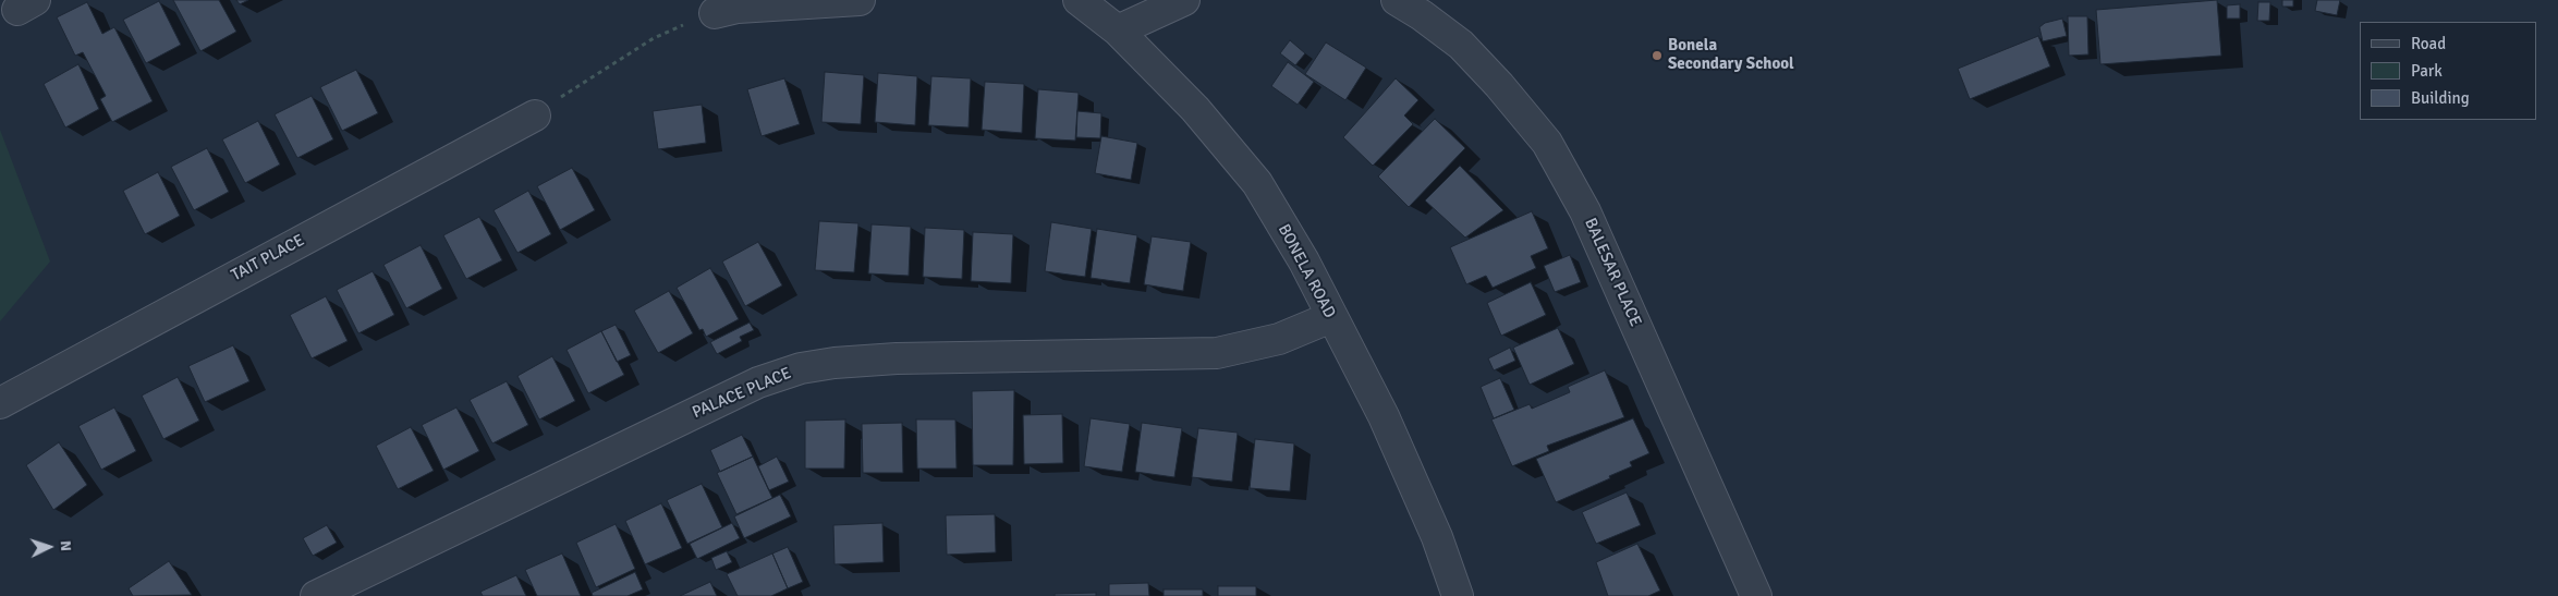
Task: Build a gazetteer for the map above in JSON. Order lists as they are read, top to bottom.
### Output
{
  "streets": {
    "street": [
      "TAIT PLACE",
      "BONELA ROAD",
      "BALESAR PLACE",
      "PALACE PLACE"
    ]
  },
  "crossings": [
    ["BONELA ROAD", "PALACE PLACE"]
  ],
  "places": ["Bonela Secondary School"],
  "legend": ["Road", "Park", "Building"],
  "north": "right"
}
